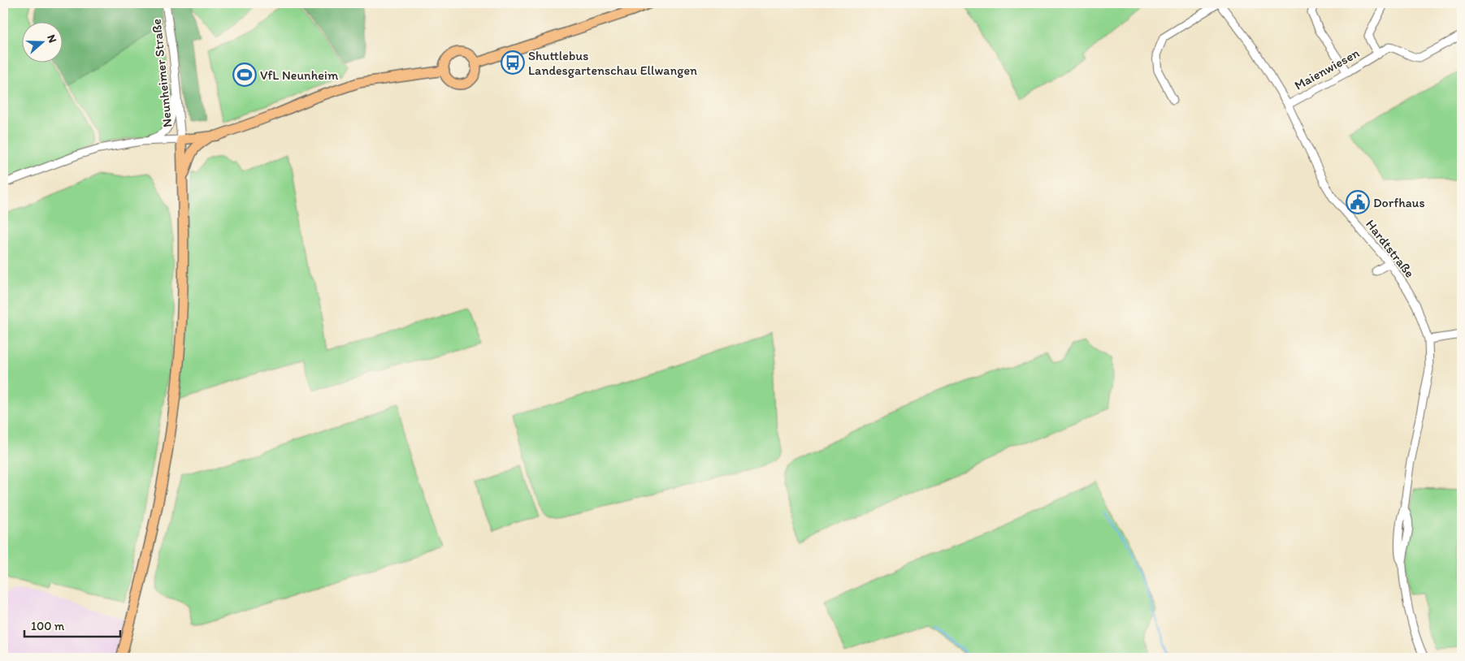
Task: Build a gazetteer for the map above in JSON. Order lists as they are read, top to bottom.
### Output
{
  "streets": {
    "street": ["Maienwiesen", "Neunheimer Straße", "Hardtstraße"]
  },
  "crossings": [
    ["Maienwiesen", "Hardtstraße"]
  ],
  "places": {
    "bus stop": ["Shuttlebus Landesgartenschau Ellwangen"],
    "sports": ["VfL Neunheim"],
    "public building": ["Dorfhaus"]
  },
  "scale_bar": "100 m",
  "north": "right"
}
